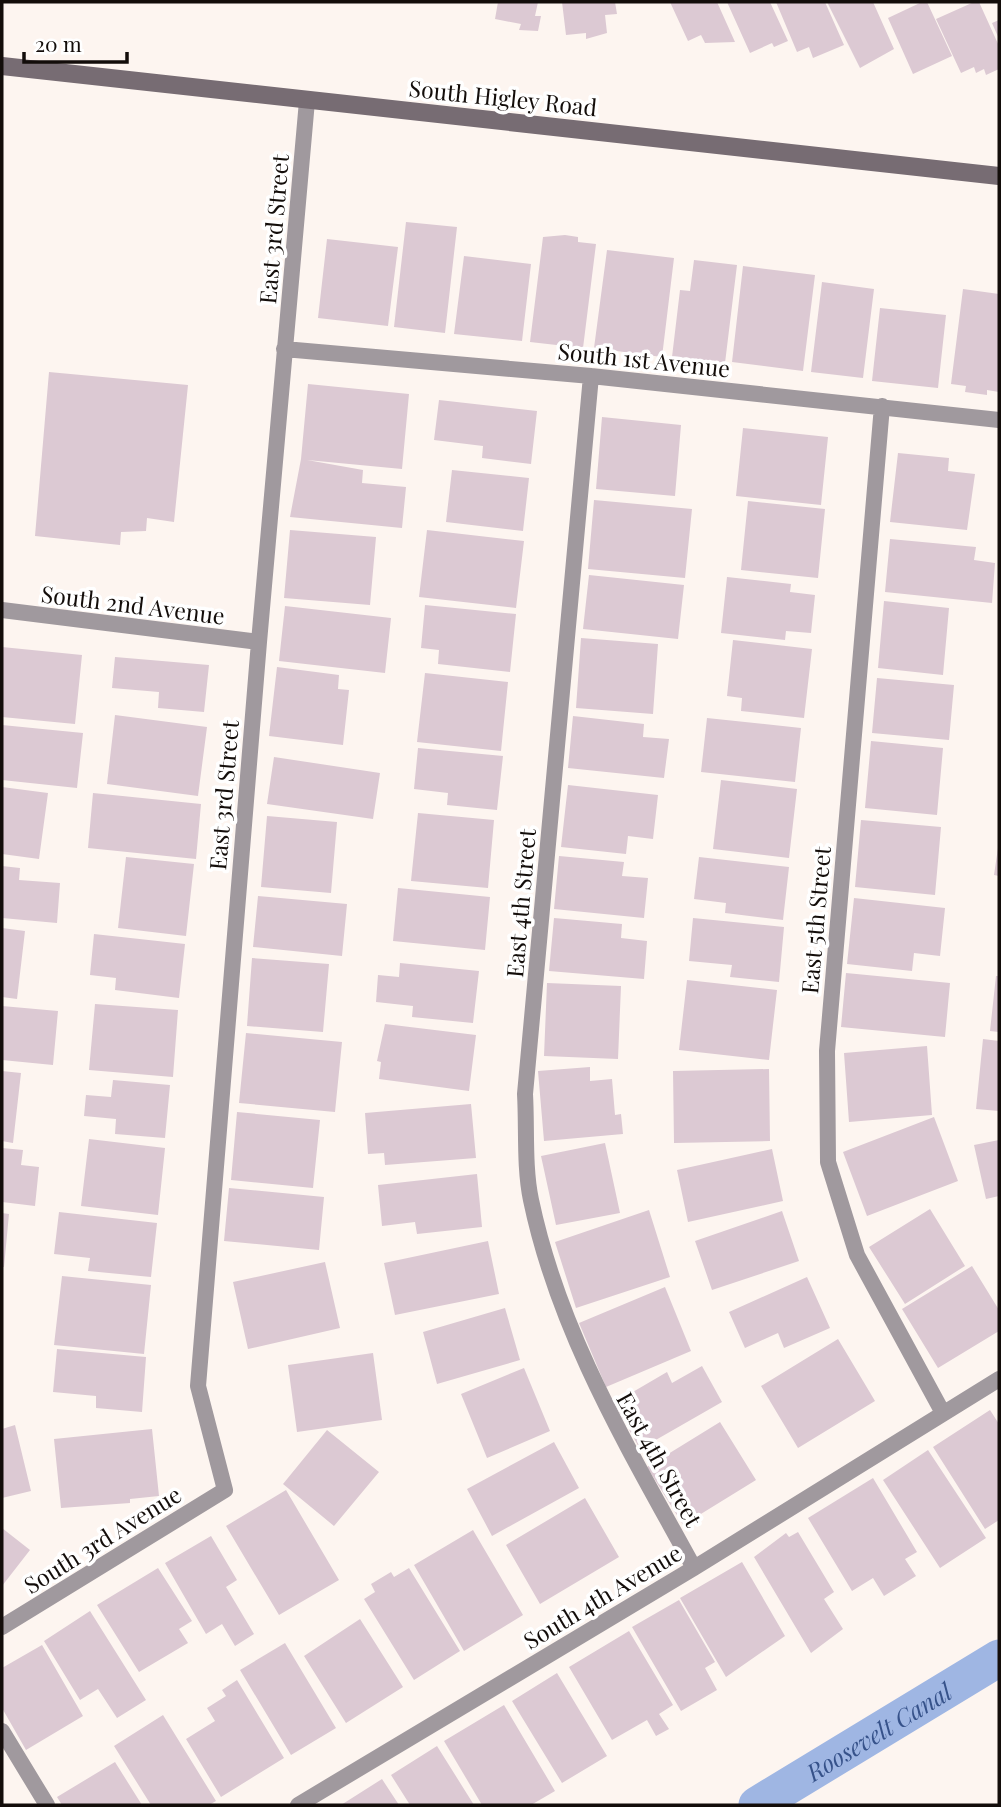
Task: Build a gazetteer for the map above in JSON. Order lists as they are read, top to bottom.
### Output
{
  "streets": {
    "main road": ["South Higley Road"],
    "lane": [
      "East 3rd Street",
      "South 1st Avenue",
      "South 2nd Avenue",
      "East 4th Street",
      "East 5th Street",
      "South 3rd Avenue",
      "South 4th Avenue"
    ]
  },
  "crossings": [
    ["South Higley Road", "East 3rd Street"],
    ["East 3rd Street", "South 1st Avenue"],
    ["East 3rd Street", "South 2nd Avenue"],
    ["East 3rd Street", "South 3rd Avenue"],
    ["South 1st Avenue", "East 4th Street"],
    ["South 1st Avenue", "East 5th Street"],
    ["East 4th Street", "South 4th Avenue"],
    ["East 5th Street", "South 4th Avenue"]
  ],
  "water": ["Roosevelt Canal"],
  "scale_bar": "20 m"
}
